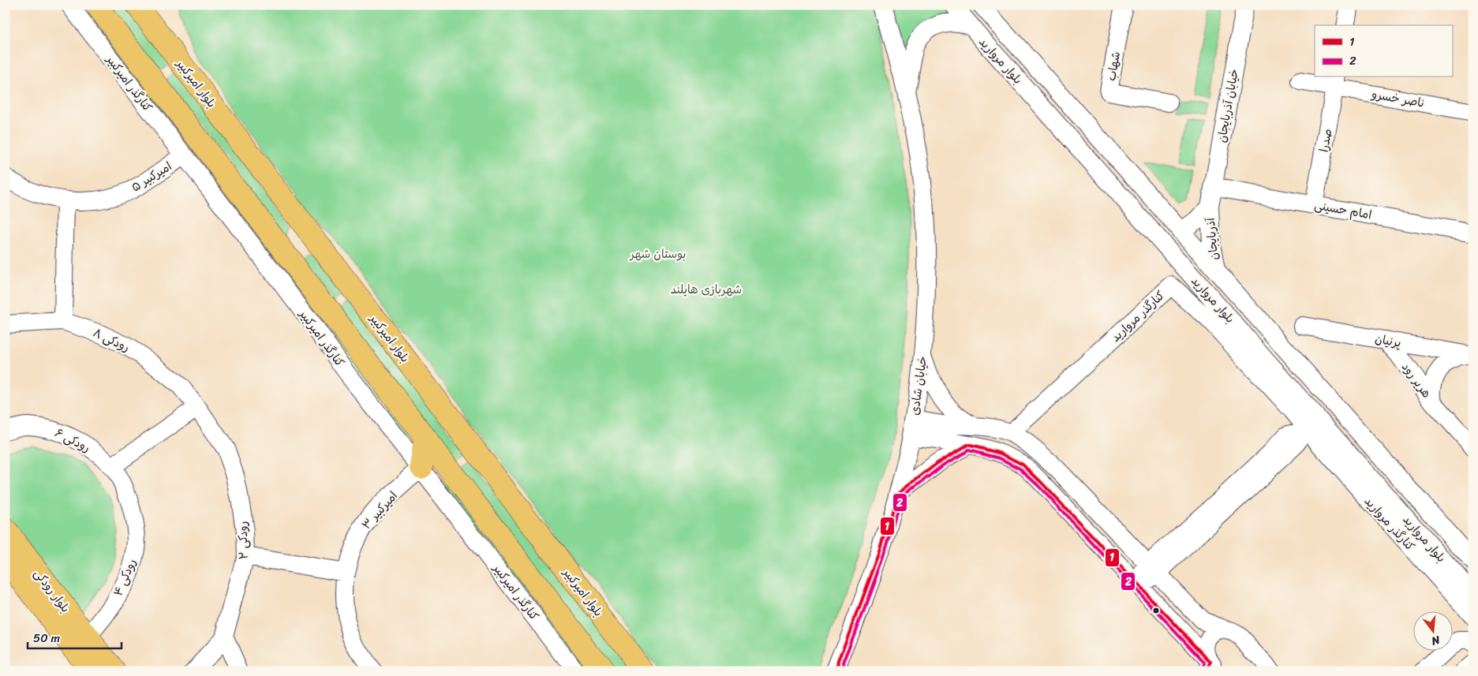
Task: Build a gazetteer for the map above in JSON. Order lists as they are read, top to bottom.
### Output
{
  "streets": {
    "main road": ["بلوار امیرکبیر", "بلوار رودکی"],
    "street": [
      "بلوار مروارید",
      "شهاب",
      "کنارگذر امیرکبیر",
      "ناصر خسرو",
      "خیابان آذربایجان",
      "صدرا",
      "امیرکبیر ۵",
      "امام حسینی",
      "آذربایجان",
      "کنارگذر مروارید",
      "رودکی ۸",
      "پرنیان",
      "هریر رود",
      "خیابان شادی",
      "رودکی ۶",
      "امیرکبیر ۳",
      "رودکی ۲",
      "رودکی ۴"
    ]
  },
  "crossings": [
    ["بلوار مروارید", "آذربایجان"],
    ["بلوار مروارید", "خیابان شادی"],
    ["کنارگذر امیرکبیر", "امیرکبیر ۵"],
    ["کنارگذر امیرکبیر", "امیرکبیر ۳"],
    ["ناصر خسرو", "صدرا"],
    ["خیابان آذربایجان", "امام حسینی"],
    ["خیابان آذربایجان", "آذربایجان"],
    ["صدرا", "امام حسینی"],
    ["رودکی ۸", "رودکی ۲"],
    ["پرنیان", "هریر رود"],
    ["رودکی ۶", "رودکی ۴"],
    ["رودکی ۴", "بلوار رودکی"]
  ],
  "parks": ["بوستان شهر", "شهربازی هایلند"],
  "lines": ["transit line 1", "transit line 2"],
  "legend": ["1", "2"],
  "scale_bar": "50 m",
  "north": "bottom"
}
